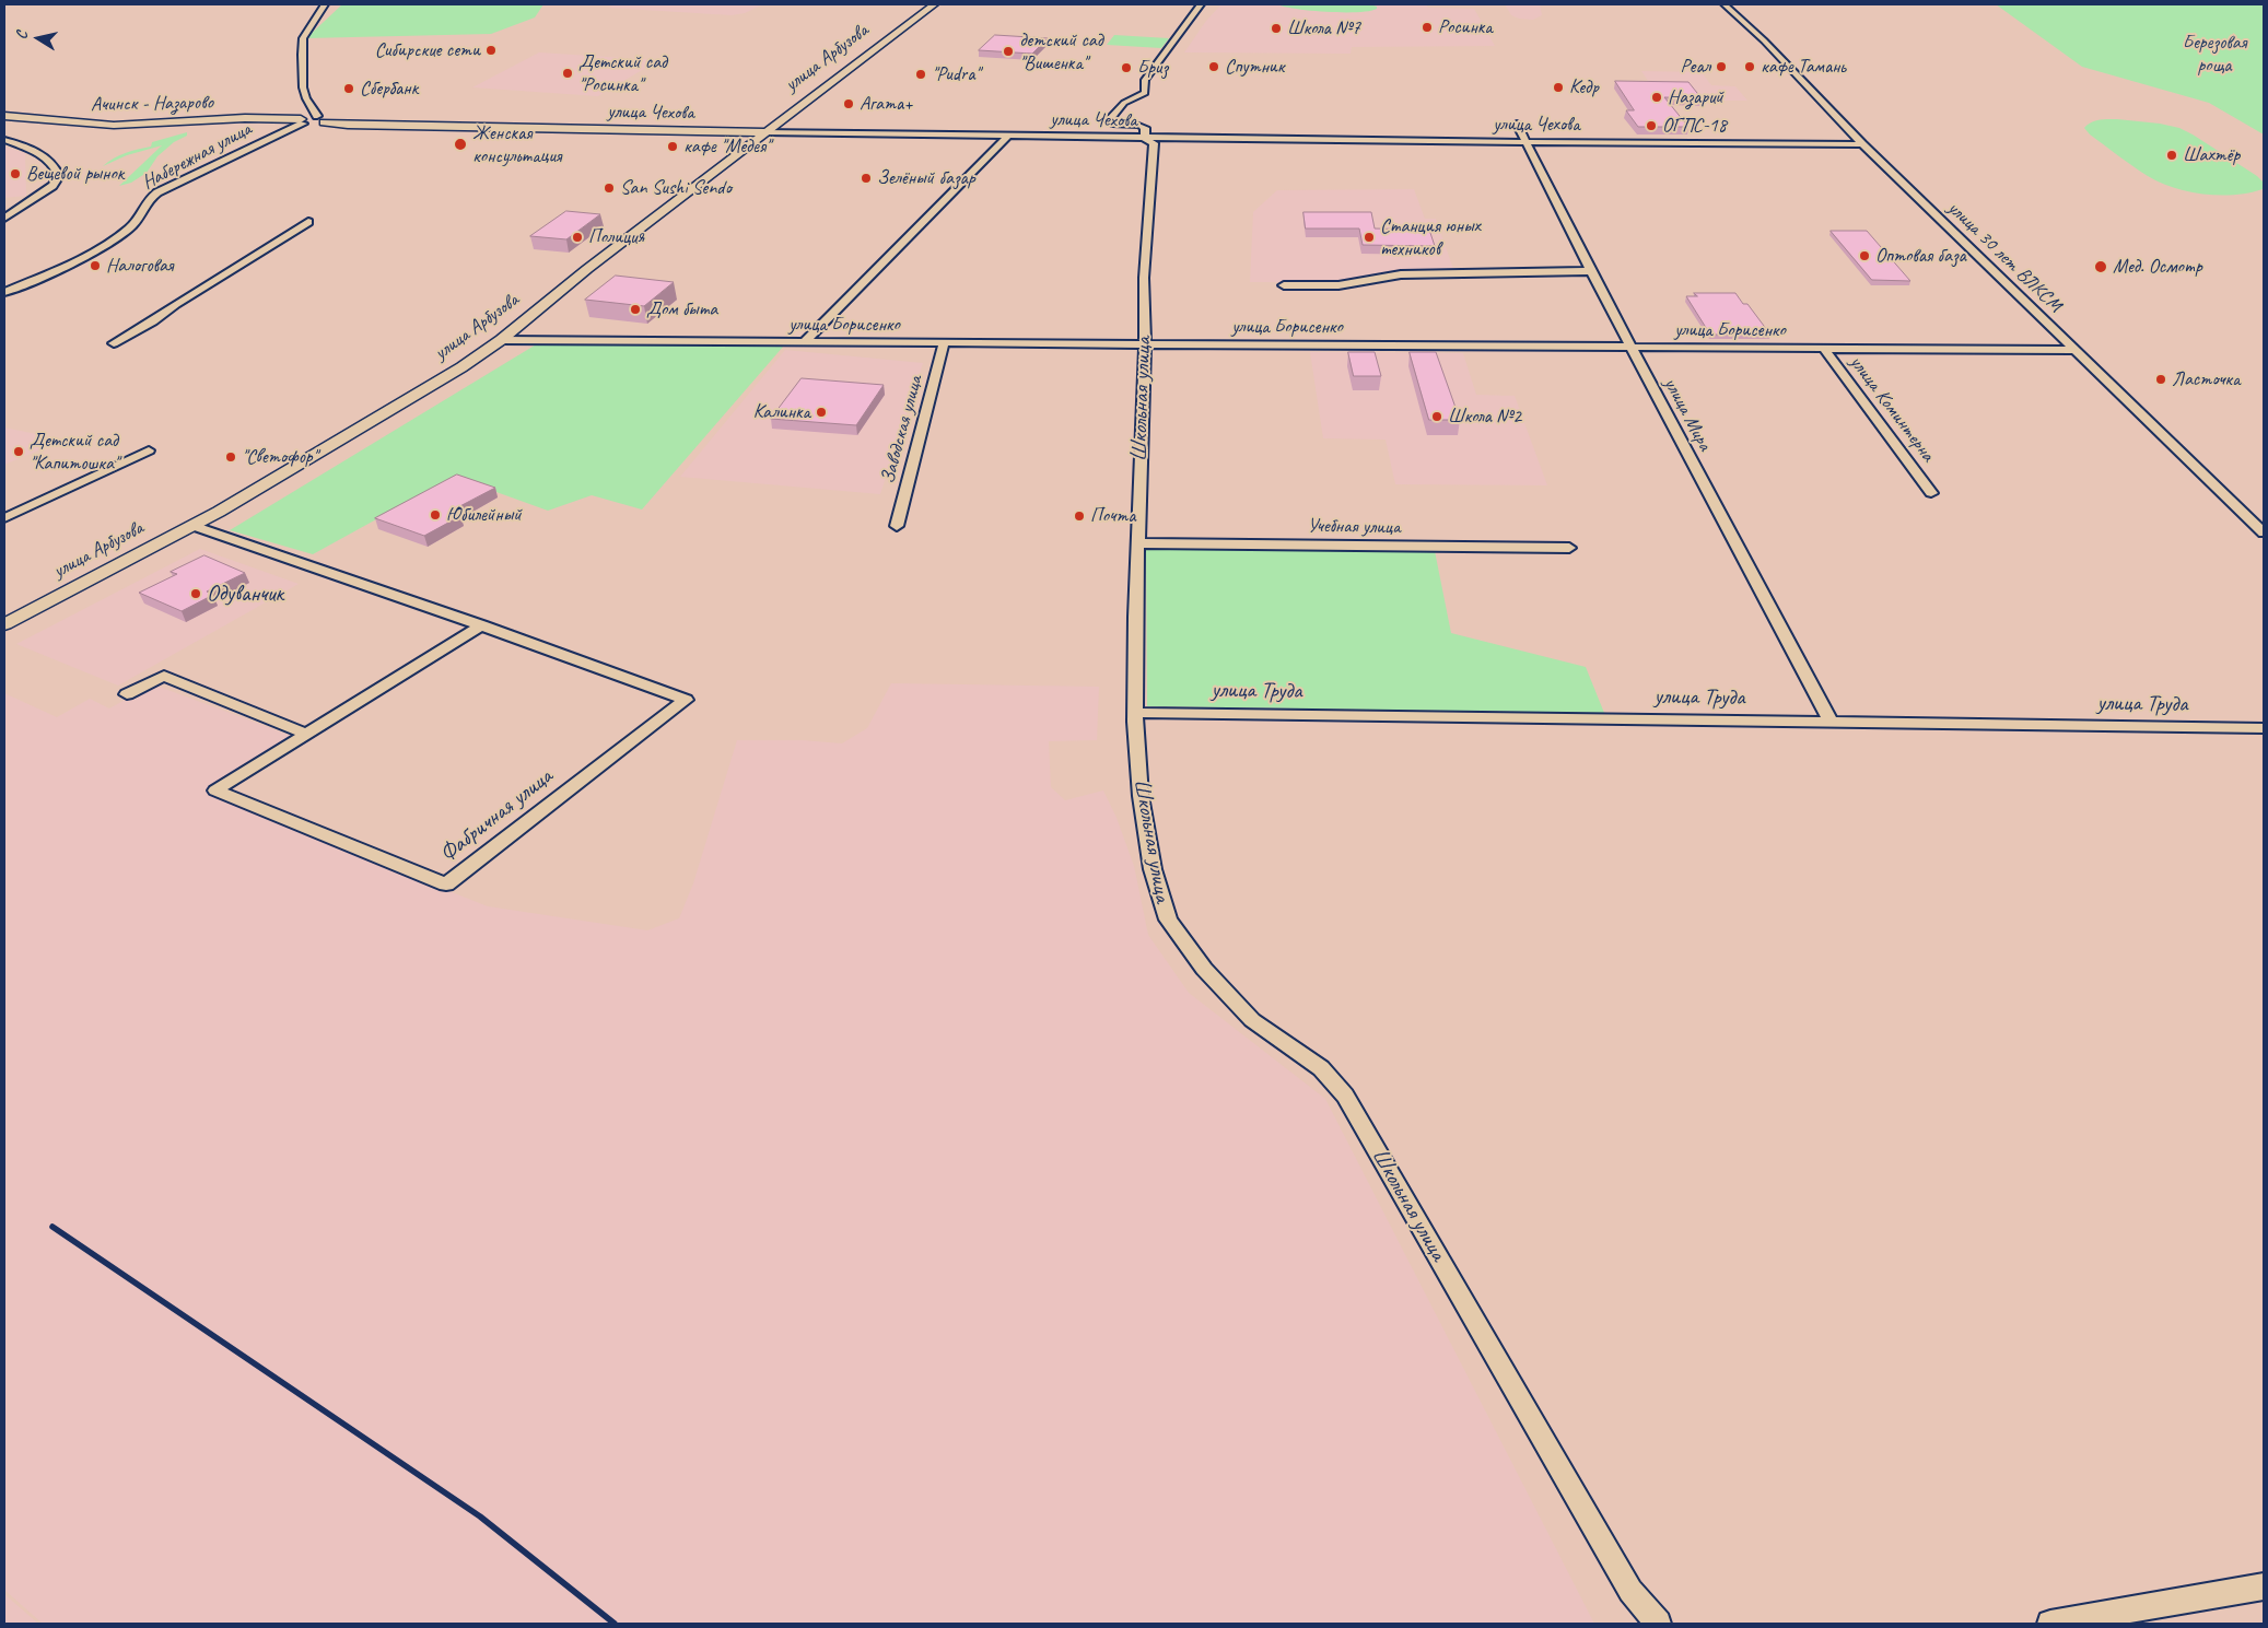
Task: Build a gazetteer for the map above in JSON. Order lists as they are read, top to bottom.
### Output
{
  "streets": {
    "street": [
      "улица Арбузова",
      "Ачинск - Назарово",
      "улица Чехова",
      "Набережная улица",
      "улица 30 лет ВЛКСМ",
      "улица Борисенко",
      "Школьная улица",
      "улица Коминтерна",
      "улица Мира",
      "Заводская улица",
      "Учебная улица",
      "улица Труда",
      "Фабричная улица"
    ]
  },
  "crossings": [
    ["улица Арбузова", "улица Чехова"],
    ["улица Арбузова", "улица Борисенко"],
    ["улица Арбузова", "Фабричная улица"],
    ["Ачинск - Назарово", "Набережная улица"],
    ["улица Чехова", "улица 30 лет ВЛКСМ"],
    ["улица Чехова", "Школьная улица"],
    ["улица Чехова", "улица Мира"],
    ["улица 30 лет ВЛКСМ", "улица Борисенко"],
    ["улица Борисенко", "Школьная улица"],
    ["улица Борисенко", "улица Коминтерна"],
    ["улица Борисенко", "улица Мира"],
    ["улица Борисенко", "Заводская улица"],
    ["Школьная улица", "Учебная улица"],
    ["Школьная улица", "улица Труда"],
    ["улица Мира", "улица Труда"]
  ],
  "parks": ["Березовая роща"],
  "places": [
    "Росинка",
    "Школа №7",
    "Сибирские сети",
    "детский сад \"Вишенка\"",
    "Спутник",
    "Реал",
    "кафе Тамань",
    "Бриз",
    "Детский сад \"Росинка\"",
    "\"Pudra\"",
    "Кедр",
    "Сбербанк",
    "Назарий",
    "Агата+",
    "ОГПС-18",
    "Женская консультация",
    "кафе \"Медея\"",
    "Шахтёр",
    "Вещевой рынок",
    "Зелёный базар",
    "San Sushi Sendo",
    "Полиция",
    "Станция юных техников",
    "Оптовая база",
    "Налоговая",
    "Мед. Осмотр",
    "Дом быта",
    "Ласточка",
    "Калинка",
    "Школа №2",
    "Детский сад \"Капитошка\"",
    "\"Светофор\"",
    "Юбилейный",
    "Почта",
    "Одуванчик"
  ],
  "north": "left"
}
